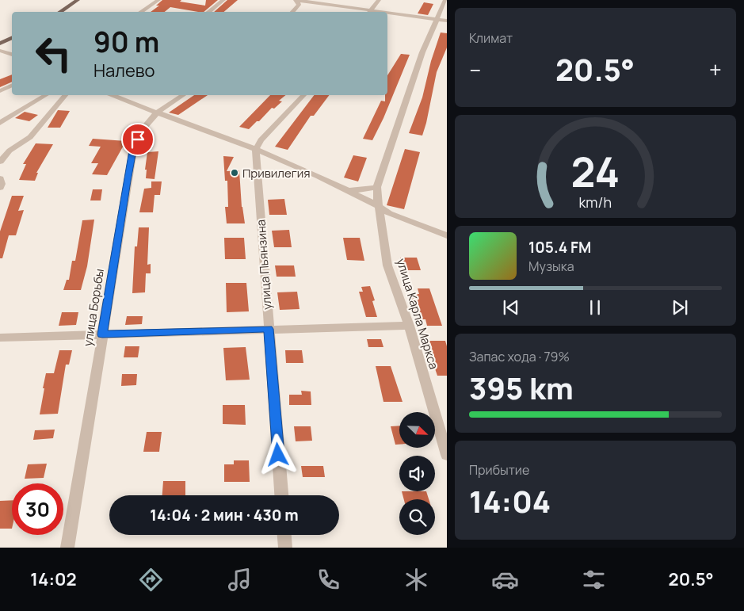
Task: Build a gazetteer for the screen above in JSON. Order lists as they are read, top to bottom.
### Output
{
  "streets": {
    "street": ["улица Пьянзина", "улица Борьбы", "улица Карла Маркса"]
  },
  "places": ["Привилегия"],
  "north": "bottom right",
  "page": {
    "tile": [
      "Климат",
      ["Запас хода · 79%", "395 km"],
      ["Прибытие", "14:04"]
    ],
    "turn": ["90 m", "Налево"],
    "heat": ["−", "20.5°", "+"],
    "song": ["105.4 FM", "Музыка"],
    "limit": "30",
    "trip": "14:04 · 2 мин · 430 m",
    "tabs": ["14:02", "20.5°"],
    "gauge": ["24", "km/h"]
  }
}
